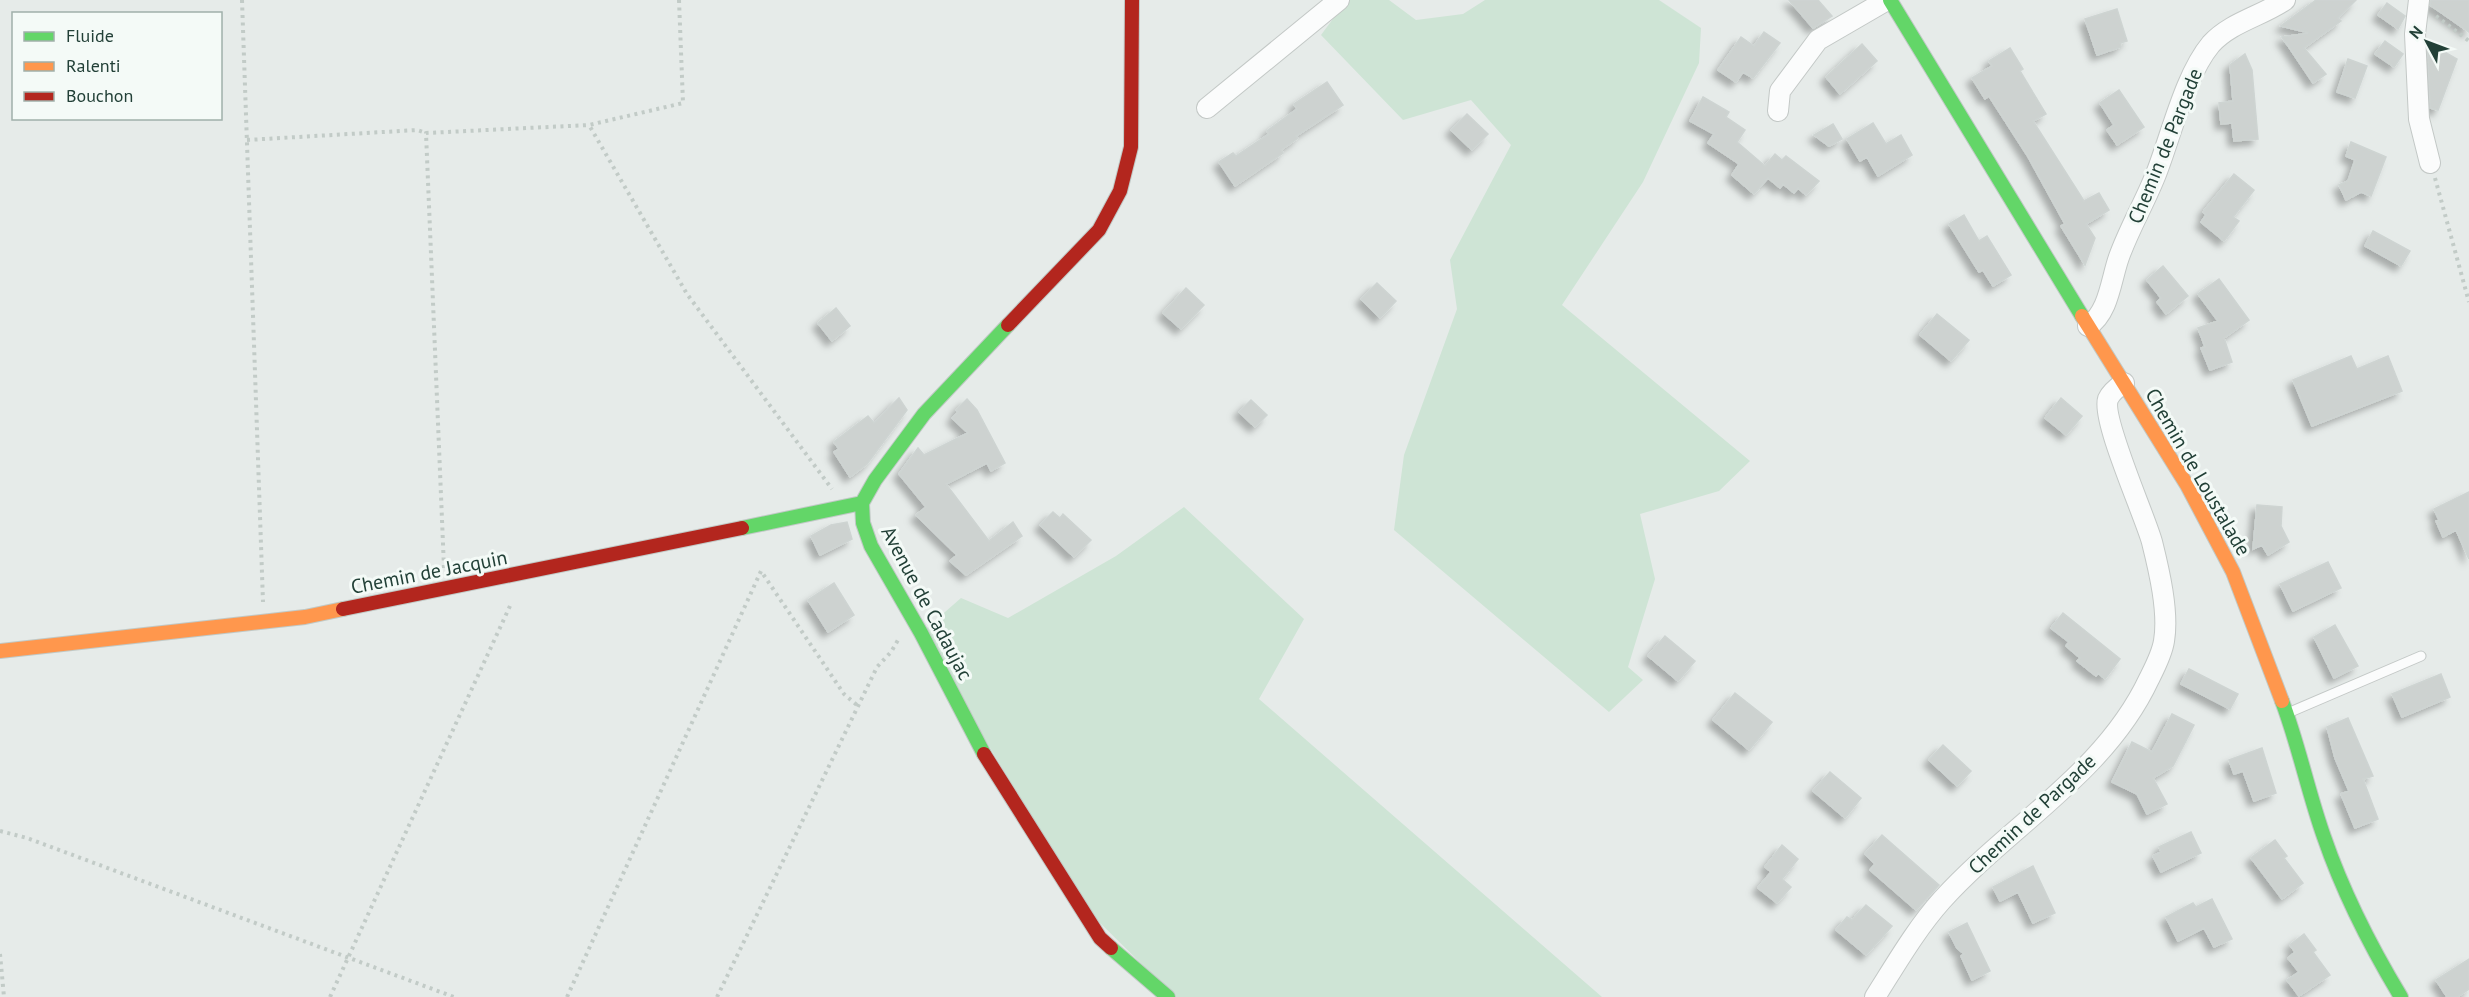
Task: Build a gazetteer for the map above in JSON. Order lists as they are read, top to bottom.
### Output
{
  "streets": {
    "street": [
      "Chemin de Pargade",
      "Chemin de Loustalade",
      "Chemin de Jacquin",
      "Avenue de Cadaujac"
    ]
  },
  "crossings": [
    ["Chemin de Pargade", "Chemin de Loustalade"],
    ["Chemin de Jacquin", "Avenue de Cadaujac"]
  ],
  "legend": ["Fluide", "Ralenti", "Bouchon"],
  "north": "top left"
}
